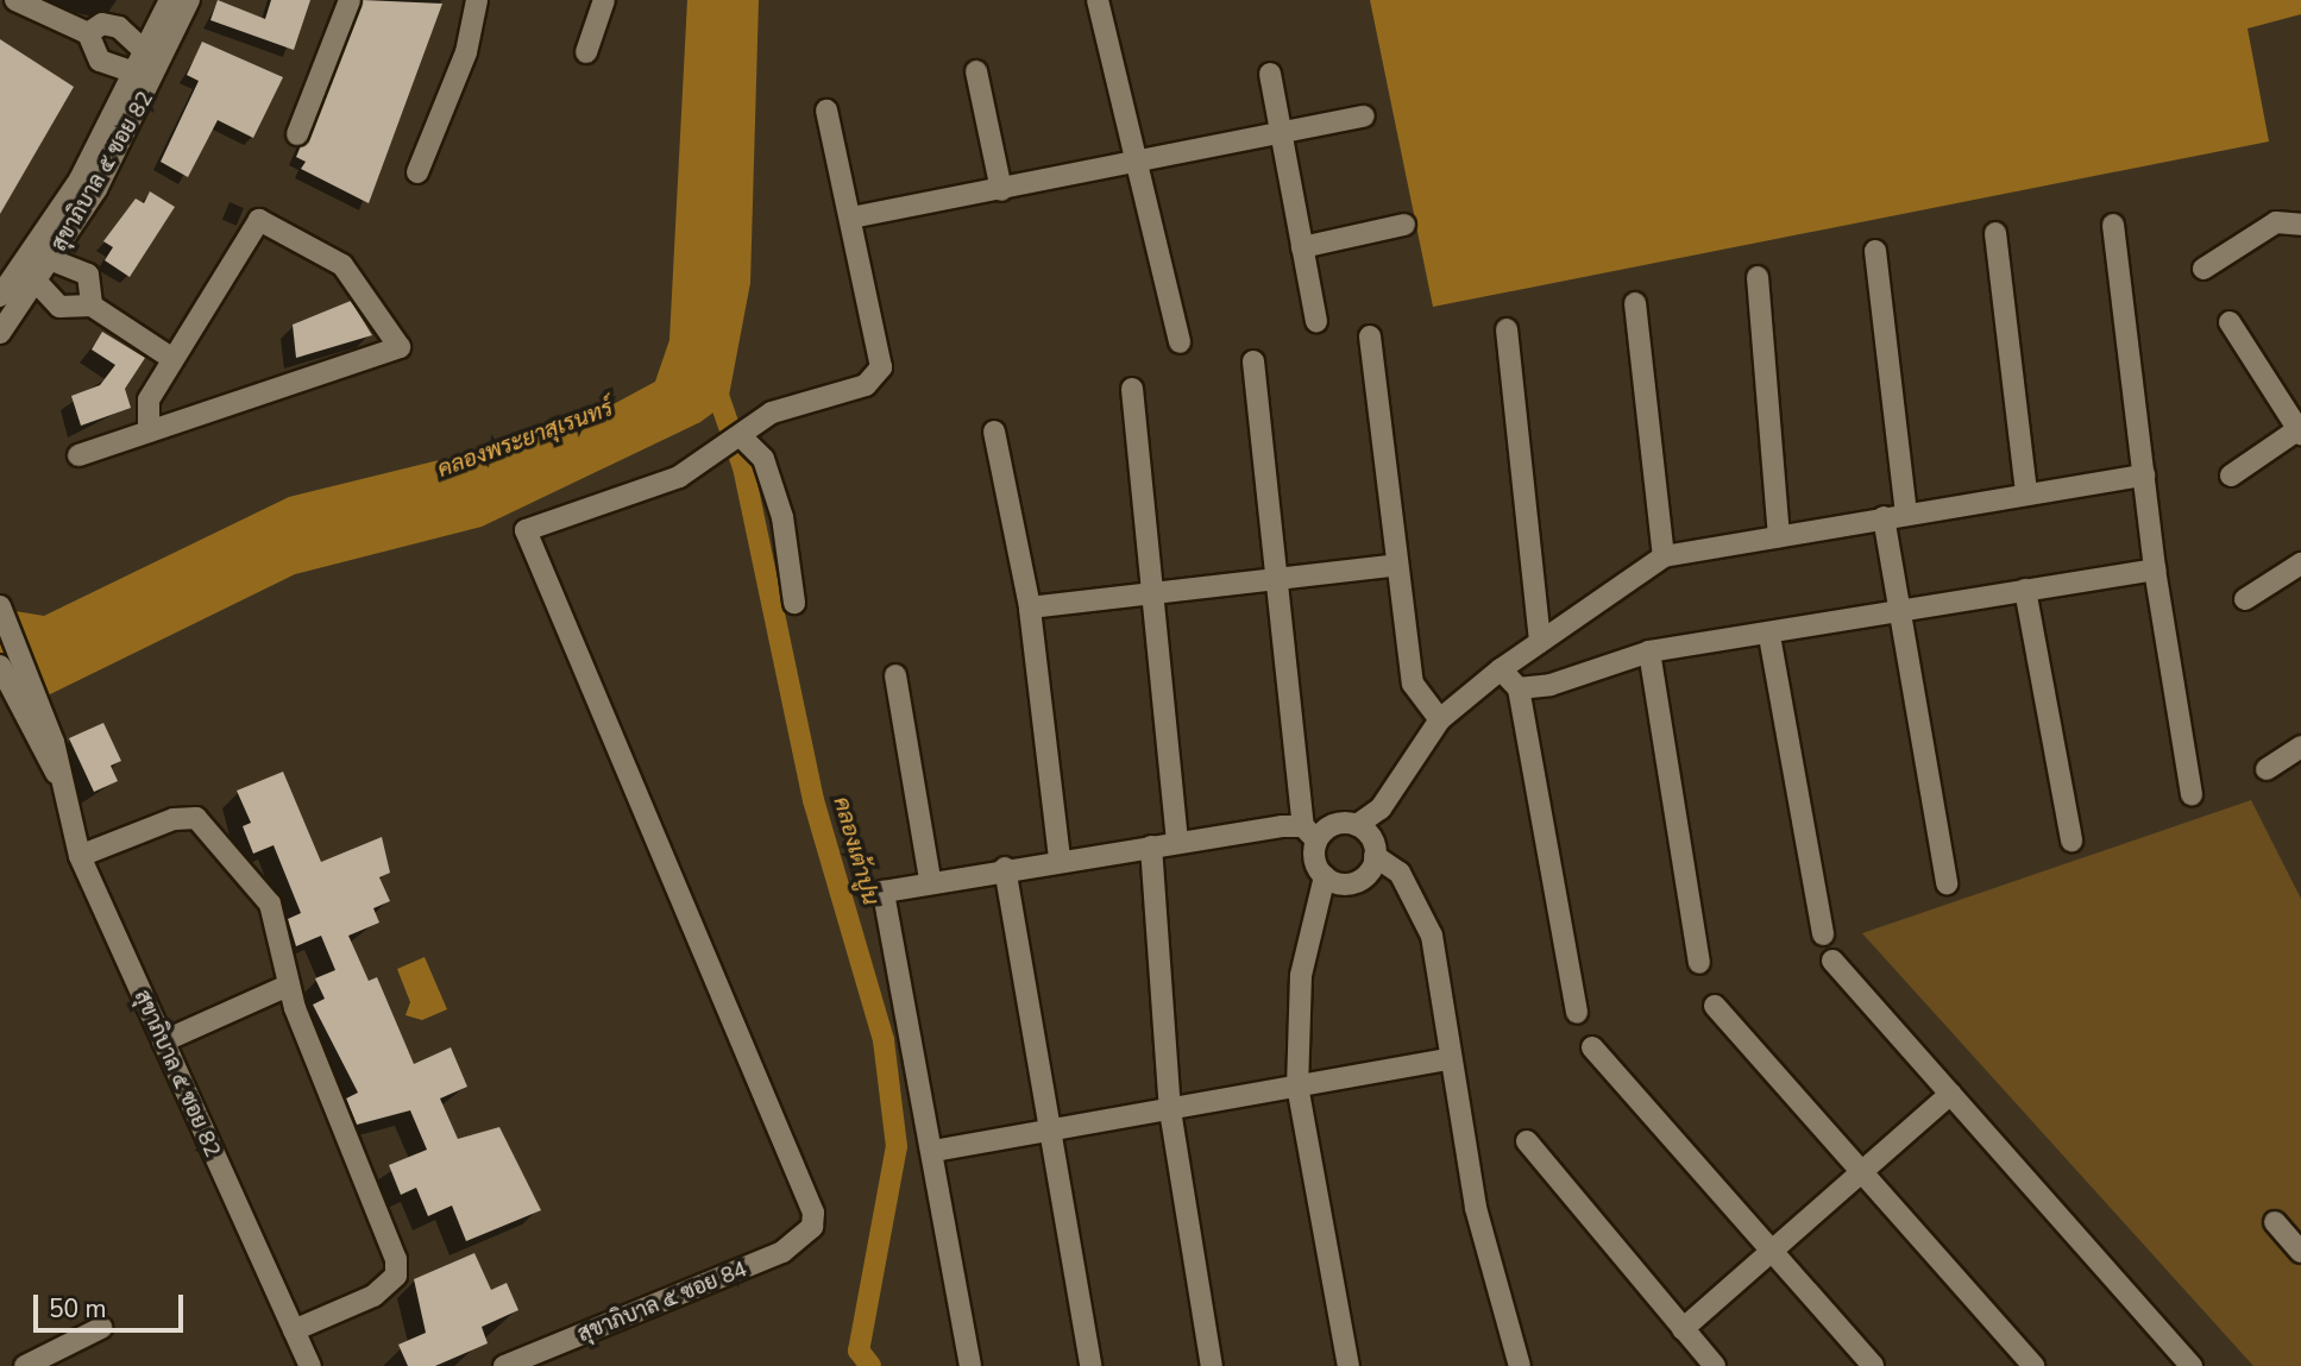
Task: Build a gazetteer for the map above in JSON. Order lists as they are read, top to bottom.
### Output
{
  "streets": {
    "street": ["สุขาภิบาล ๕ ซอย 82", "สุขาภิบาล ๕ ซอย 84"]
  },
  "water": ["คลองพระยาสุเรนทร์", "คลองเต้าปูน"],
  "scale_bar": "50 m"
}
